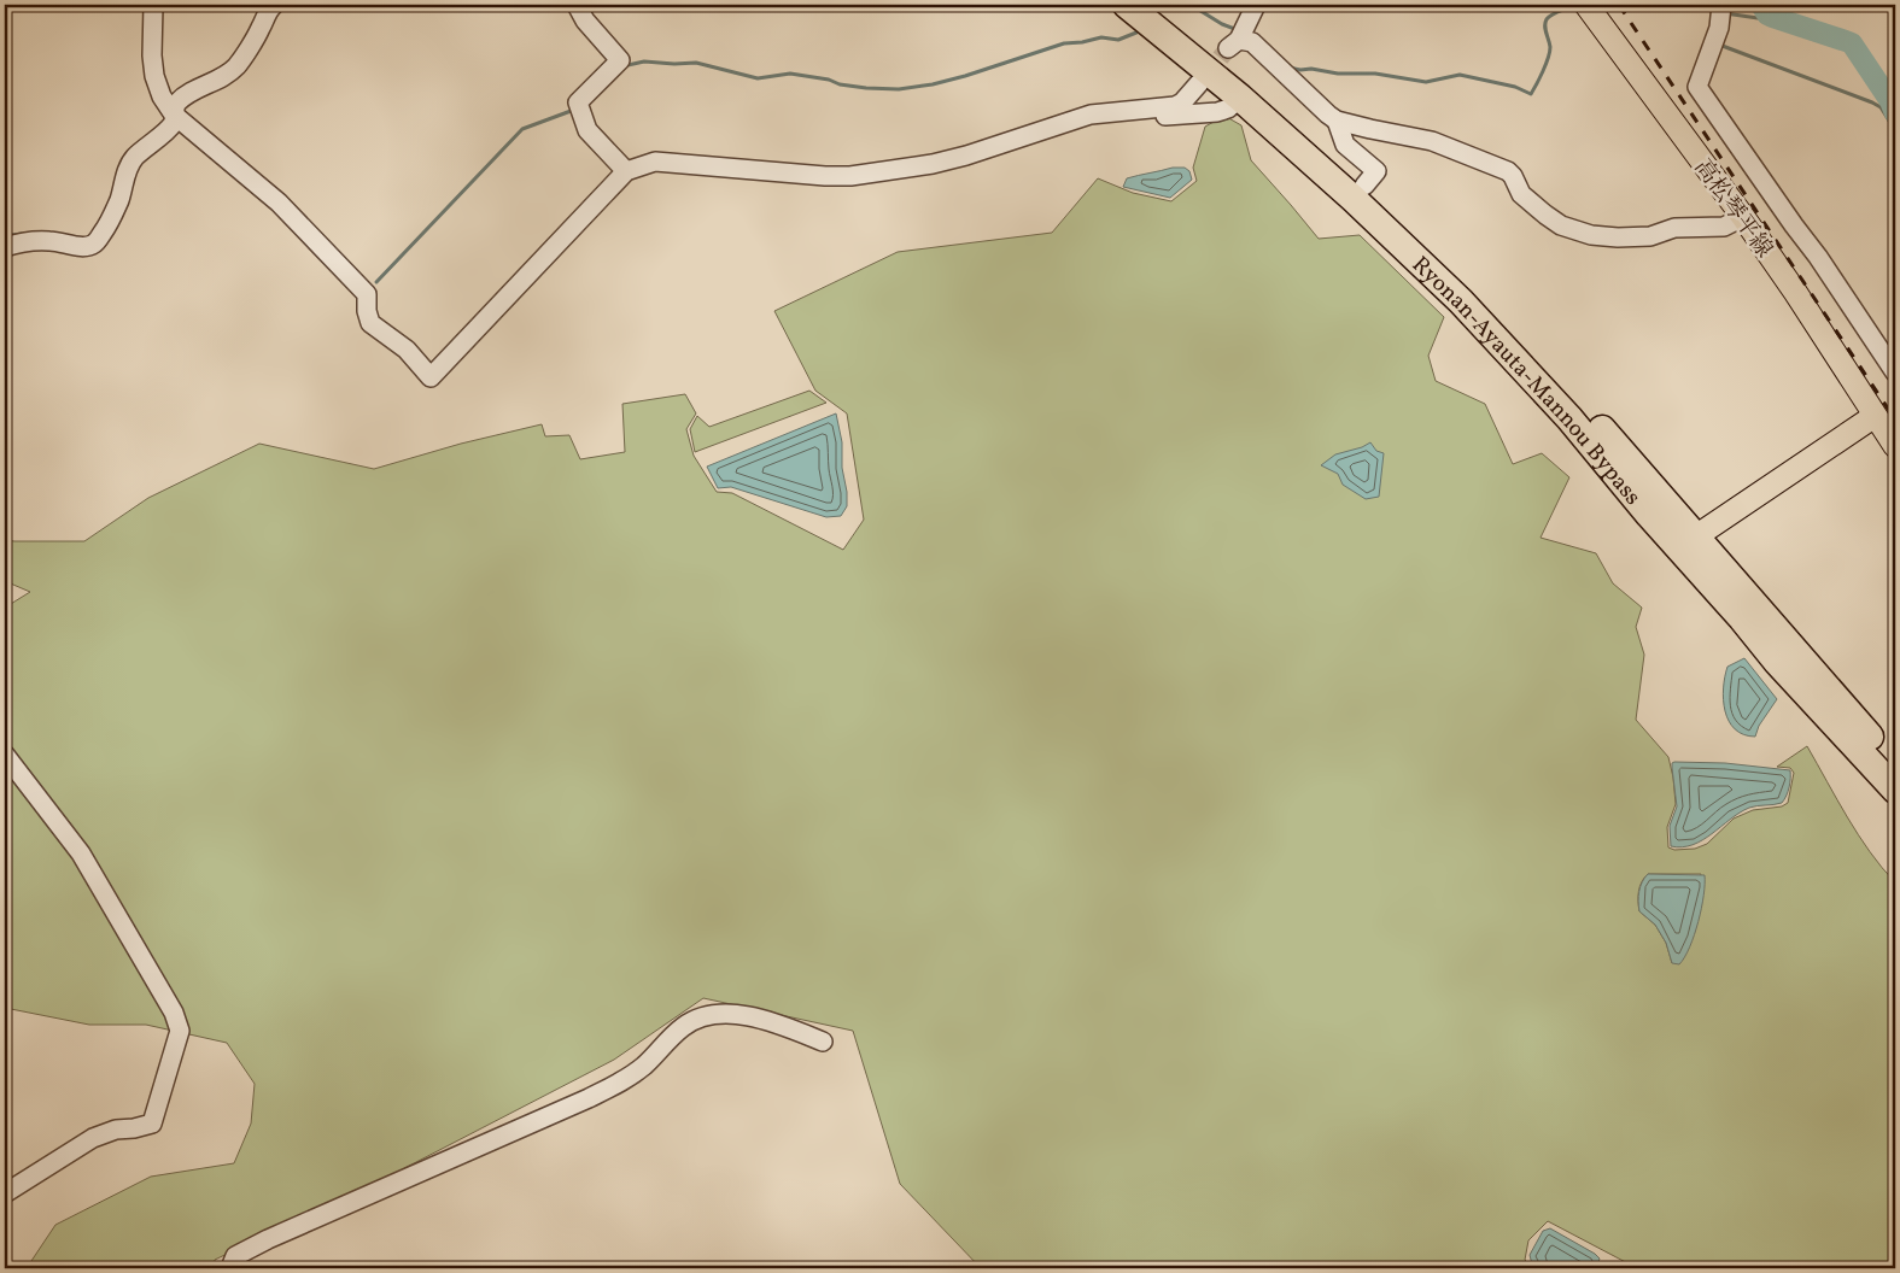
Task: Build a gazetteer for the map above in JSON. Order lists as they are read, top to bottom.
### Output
{
  "streets": {
    "highway": ["Ryonan-Ayauta-Mannou Bypass"],
    "main road": ["高松琴平線"]
  }
}
